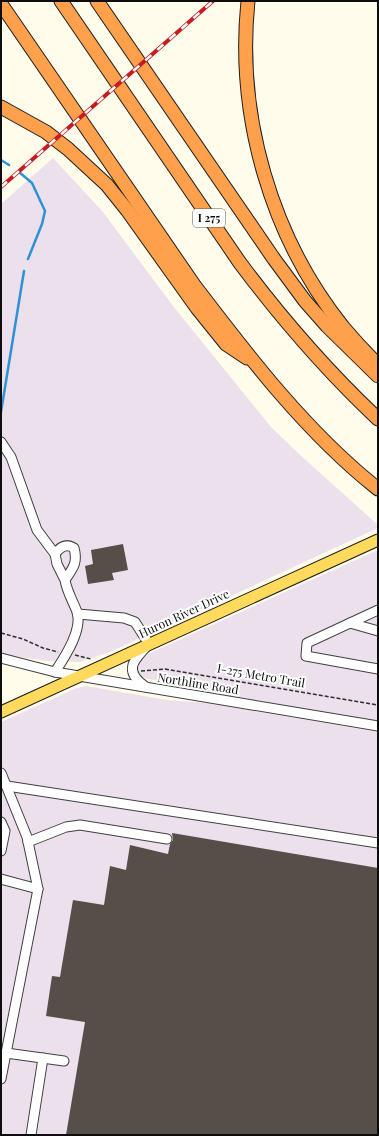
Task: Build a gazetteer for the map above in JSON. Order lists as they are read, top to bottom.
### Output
{
  "streets": {
    "highway": ["I 275"],
    "main road": ["Huron River Drive"],
    "street": ["Northline Road"],
    "path": ["I-275 Metro Trail"]
  },
  "crossings": [
    ["Huron River Drive", "Northline Road"]
  ]
}
